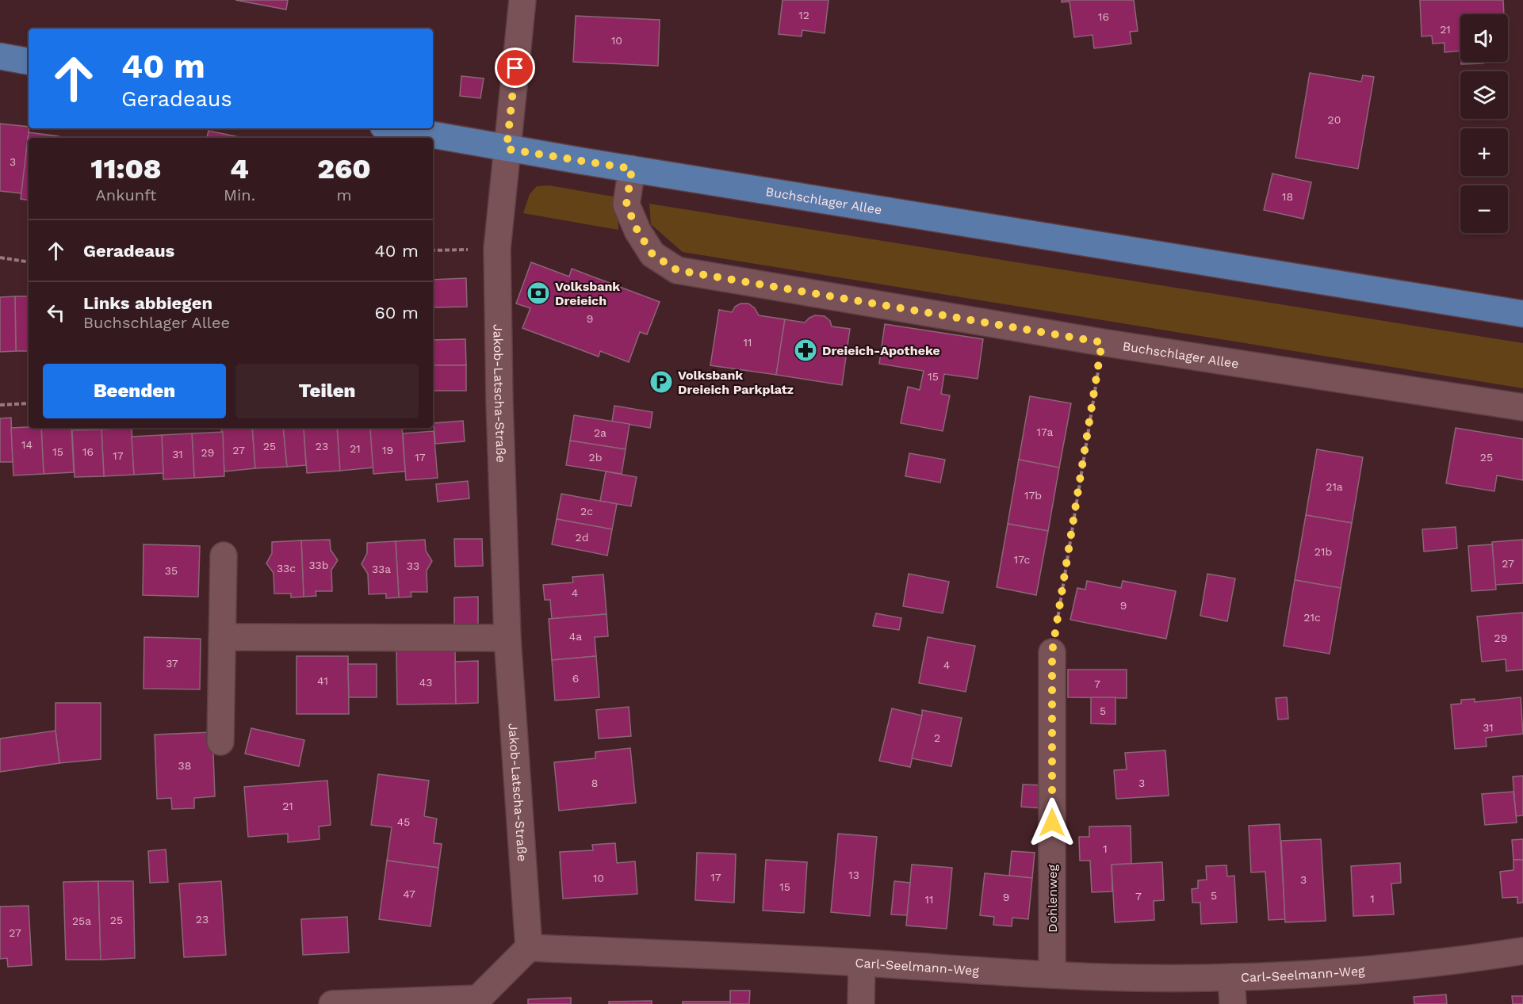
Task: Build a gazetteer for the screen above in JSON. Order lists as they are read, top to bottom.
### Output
{
  "streets": {
    "main road": ["Buchschlager Allee"],
    "street": ["Jakob-Latscha-Straße", "Dohlenweg", "Carl-Seelmann-Weg"]
  },
  "crossings": [
    ["Buchschlager Allee", "Jakob-Latscha-Straße"],
    ["Jakob-Latscha-Straße", "Carl-Seelmann-Weg"],
    ["Dohlenweg", "Carl-Seelmann-Weg"]
  ],
  "places": {
    "bank": ["Volksbank Dreieich"],
    "pharmacy": ["Dreieich-Apotheke"],
    "parking": ["Volksbank Dreieich Parkplatz"]
  },
  "house_numbers": [
    "12",
    "16",
    "21",
    "10",
    "20",
    "3",
    "18",
    "9",
    "11",
    "15",
    "17a",
    "2a",
    "14",
    "25",
    "23",
    "21",
    "27",
    "19",
    "15",
    "16",
    "29",
    "31",
    "17",
    "17",
    "2b",
    "25",
    "21a",
    "17b",
    "2c",
    "2d",
    "21b",
    "17c",
    "27",
    "33b",
    "33",
    "33c",
    "33a",
    "35",
    "4",
    "9",
    "21c",
    "4a",
    "29",
    "37",
    "4",
    "6",
    "41",
    "43",
    "7",
    "5",
    "31",
    "2",
    "38",
    "8",
    "3",
    "21",
    "45",
    "1",
    "13",
    "17",
    "10",
    "3",
    "15",
    "47",
    "5",
    "7",
    "9",
    "1",
    "11",
    "23",
    "25",
    "25a",
    "27"
  ],
  "page": {
    "map_buttons": ["+", "−"],
    "turn": ["40 m", "Geradeaus"],
    "eta": [
      "11:08",
      "Ankunft",
      "4",
      "Min.",
      "260",
      "m"
    ],
    "list": [
      {
        "name": "Geradeaus",
        "value": "40 m"
      },
      {
        "name": "Links abbiegen",
        "note": "Buchschlager Allee",
        "value": "60 m"
      }
    ],
    "buttons": ["Beenden", "Teilen"]
  }
}
